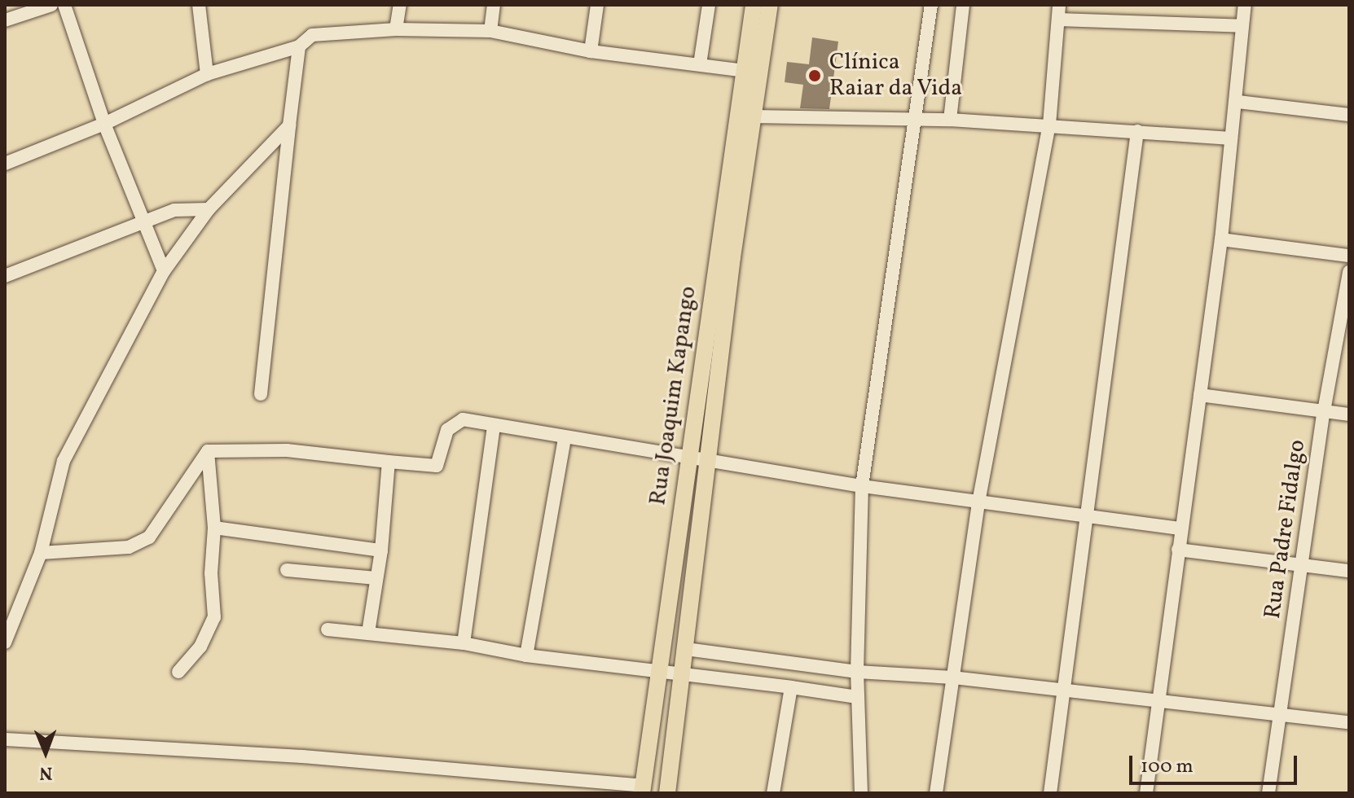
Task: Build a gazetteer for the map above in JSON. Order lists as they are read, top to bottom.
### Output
{
  "streets": {
    "main road": ["Rua Joaquim Kapango"],
    "street": ["Rua Padre Fidalgo"]
  },
  "places": ["Clínica Raiar da Vida"],
  "scale_bar": "100 m",
  "north": "bottom"
}
